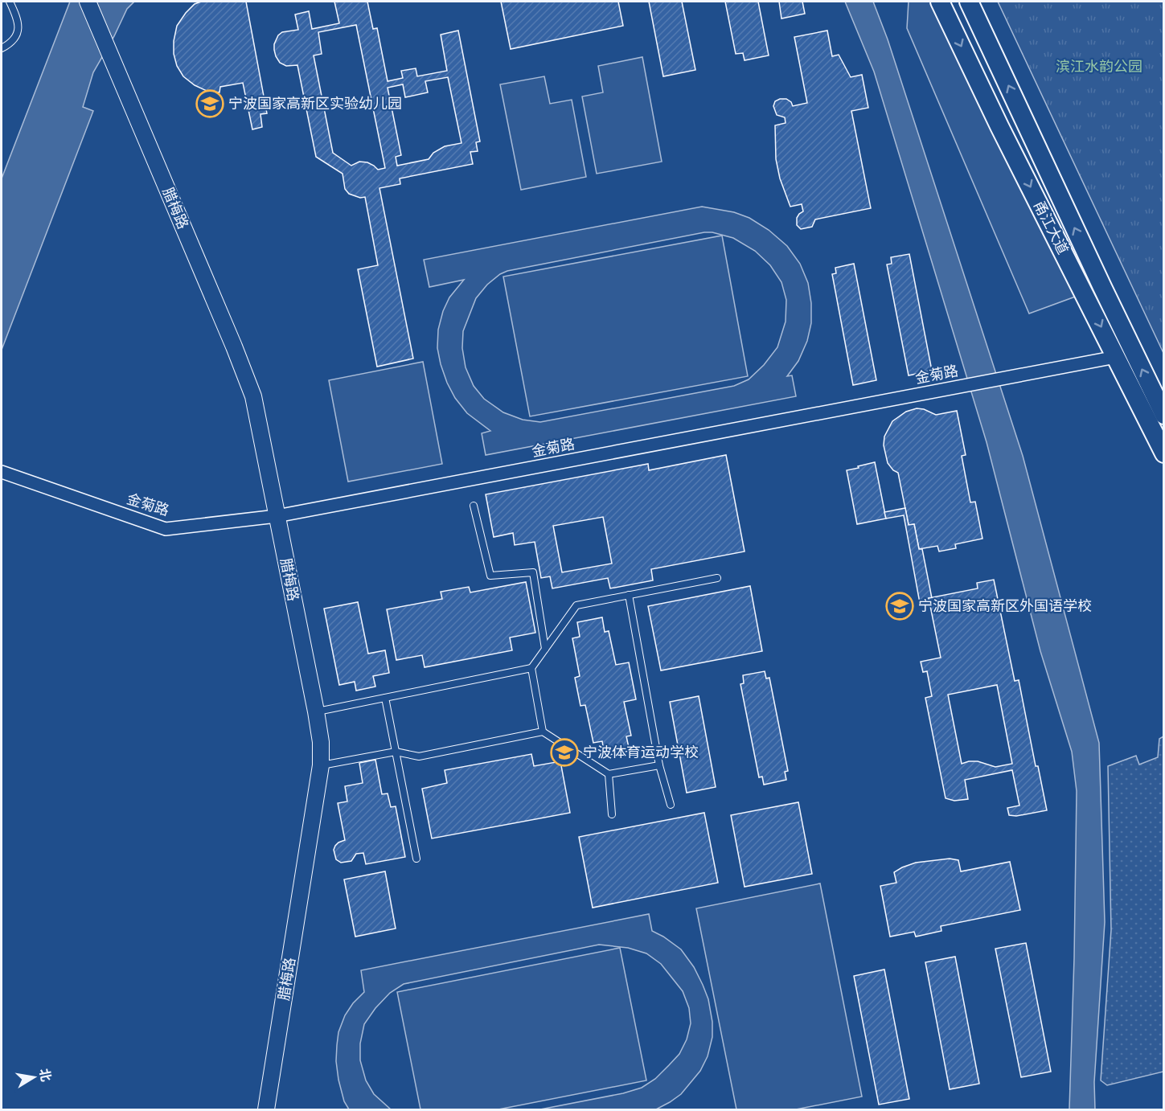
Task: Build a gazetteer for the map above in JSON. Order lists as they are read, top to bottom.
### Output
{
  "streets": {
    "main road": ["甬江大道"],
    "street": ["腊梅路", "金菊路"]
  },
  "crossings": [
    ["腊梅路", "金菊路"],
    ["甬江大道", "金菊路"]
  ],
  "parks": ["滨江水韵公园"],
  "places": {
    "school or university": ["宁波国家高新区实验幼儿园", "宁波国家高新区外国语学校", "宁波体育运动学校"]
  },
  "north": "right"
}
